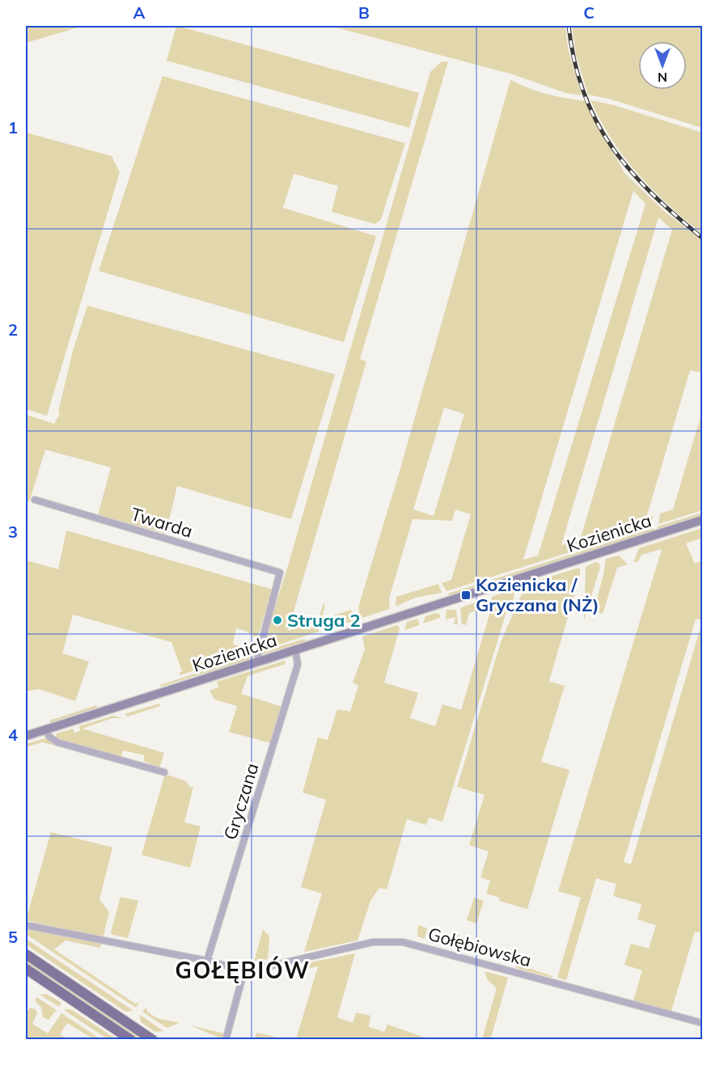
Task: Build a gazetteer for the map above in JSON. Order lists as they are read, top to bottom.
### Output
{
  "streets": {
    "main road": ["Kozienicka"],
    "street": ["Twarda", "Gryczana", "Gołębiowska"]
  },
  "crossings": [
    ["Twarda", "Kozienicka"],
    ["Kozienicka", "Gryczana"],
    ["Gryczana", "Gołębiowska"]
  ],
  "districts": ["GOŁĘBIÓW"],
  "places": {
    "transit": ["Kozienicka / Gryczana (NŻ)"],
    "other": ["Struga 2"]
  },
  "north": "bottom",
  "grid": {
    "columns": ["A", "B", "C"],
    "rows": [
      "1",
      "2",
      "3",
      "4",
      "5"
    ]
  }
}
